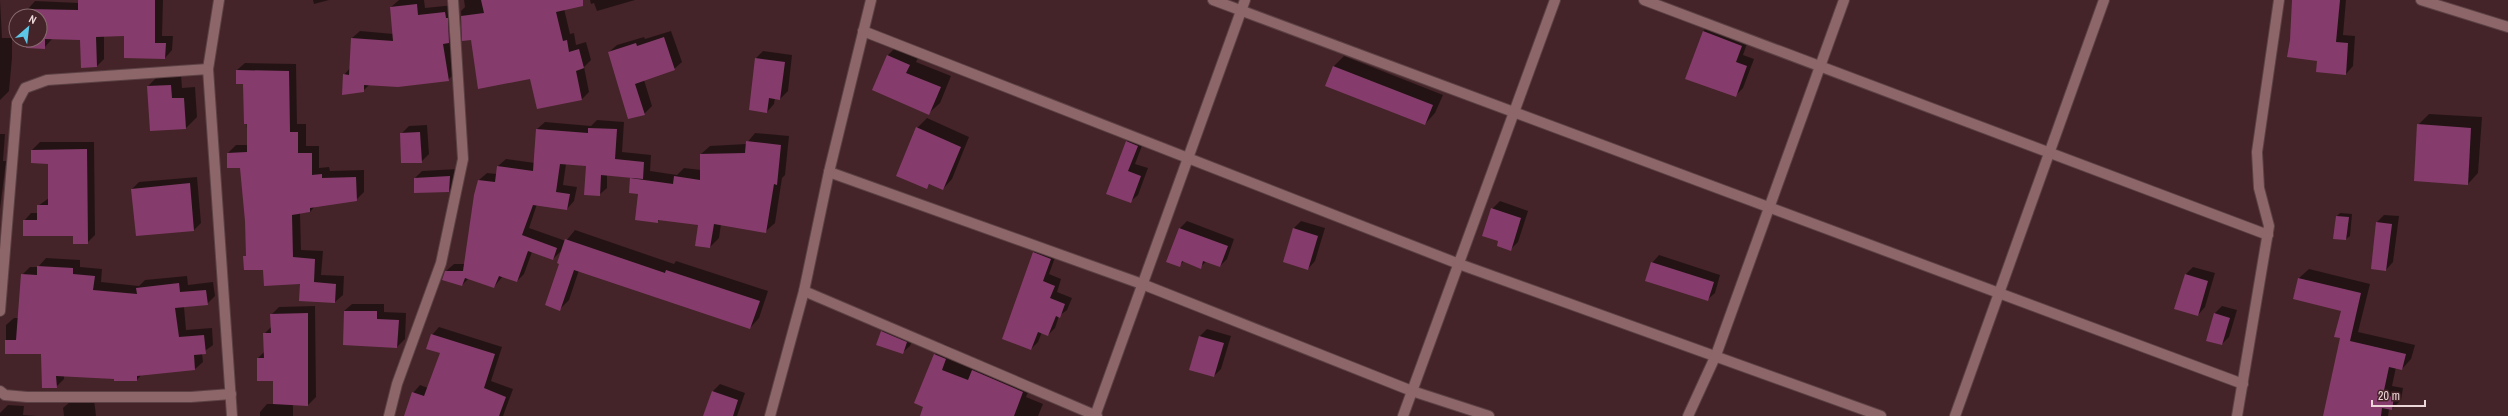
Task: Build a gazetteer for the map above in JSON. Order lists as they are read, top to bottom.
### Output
{
  "scale_bar": "20 m",
  "north": "top right"
}
